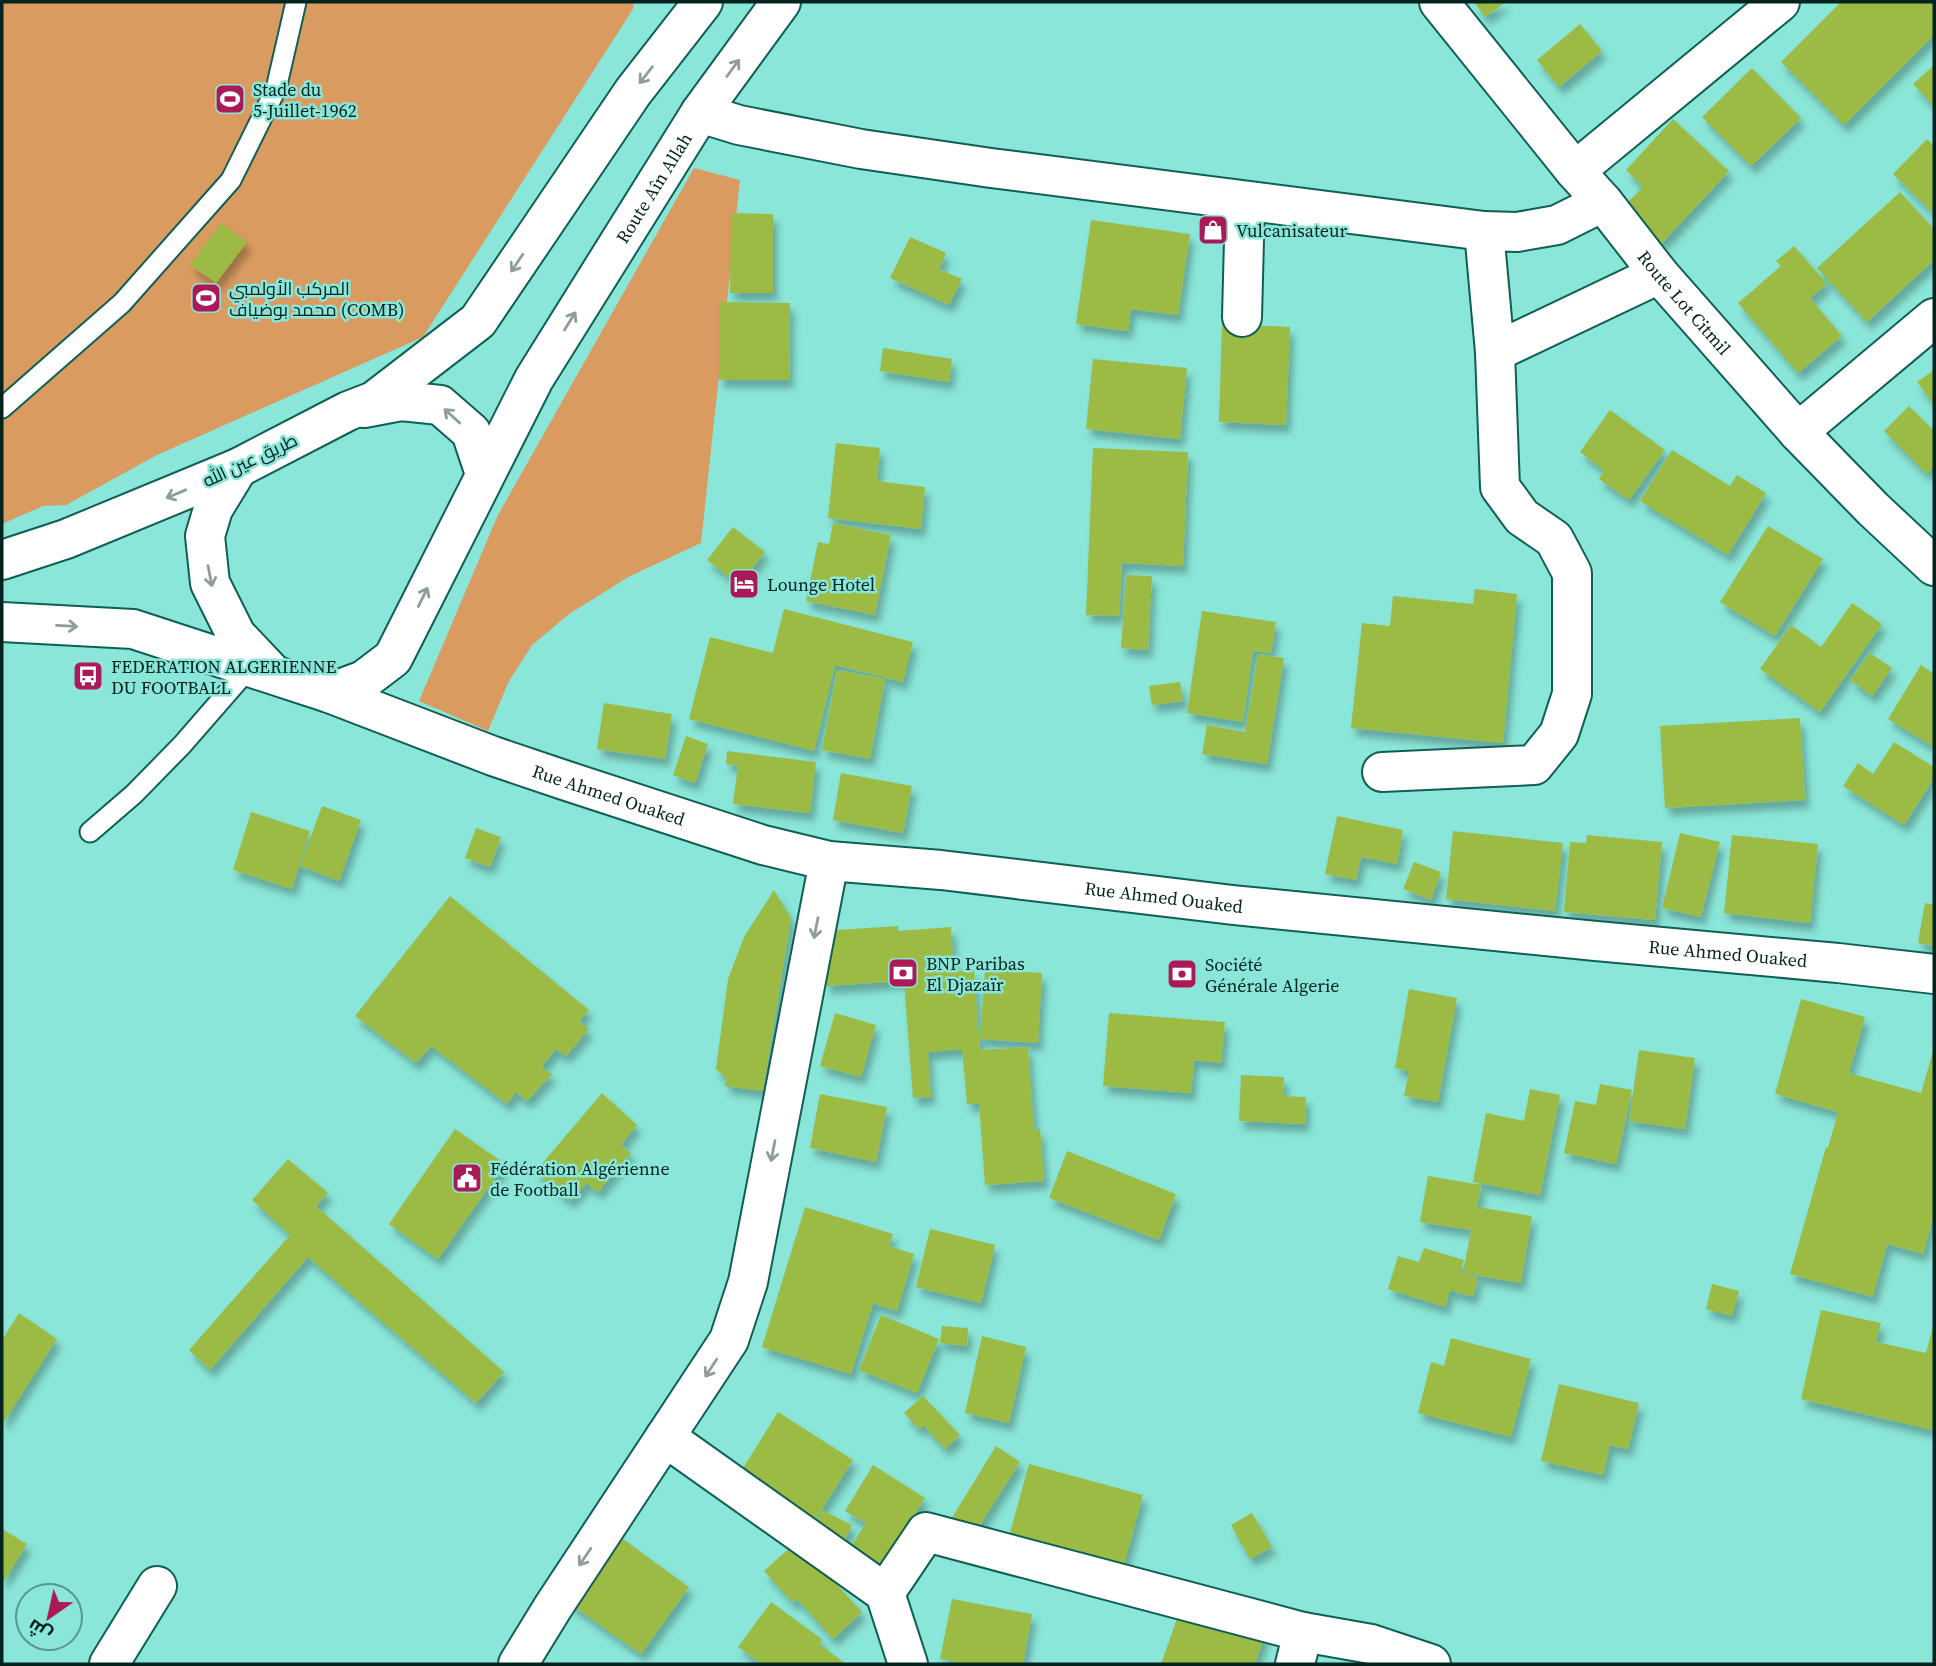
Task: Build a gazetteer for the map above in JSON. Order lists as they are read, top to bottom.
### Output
{
  "streets": {
    "street": [
      "Route Aîn Allah",
      "Route Lot Citmil",
      "طريق عين الله",
      "Rue Ahmed Ouaked"
    ]
  },
  "one_way": ["Route Aîn Allah", "طريق عين الله"],
  "places": {
    "sports": ["Stade du 5-Juillet-1962", "المركب الأولمبي محمد بوضياف (COMB)"],
    "shop": ["Vulcanisateur"],
    "hotel": ["Lounge Hotel"],
    "bus stop": ["FEDERATION ALGERIENNE DU FOOTBALL"],
    "bank": ["BNP Paribas El Djazaïr", "Société Générale Algerie"],
    "public building": ["Fédération Algérienne de Football"]
  },
  "north": "bottom left"
}
